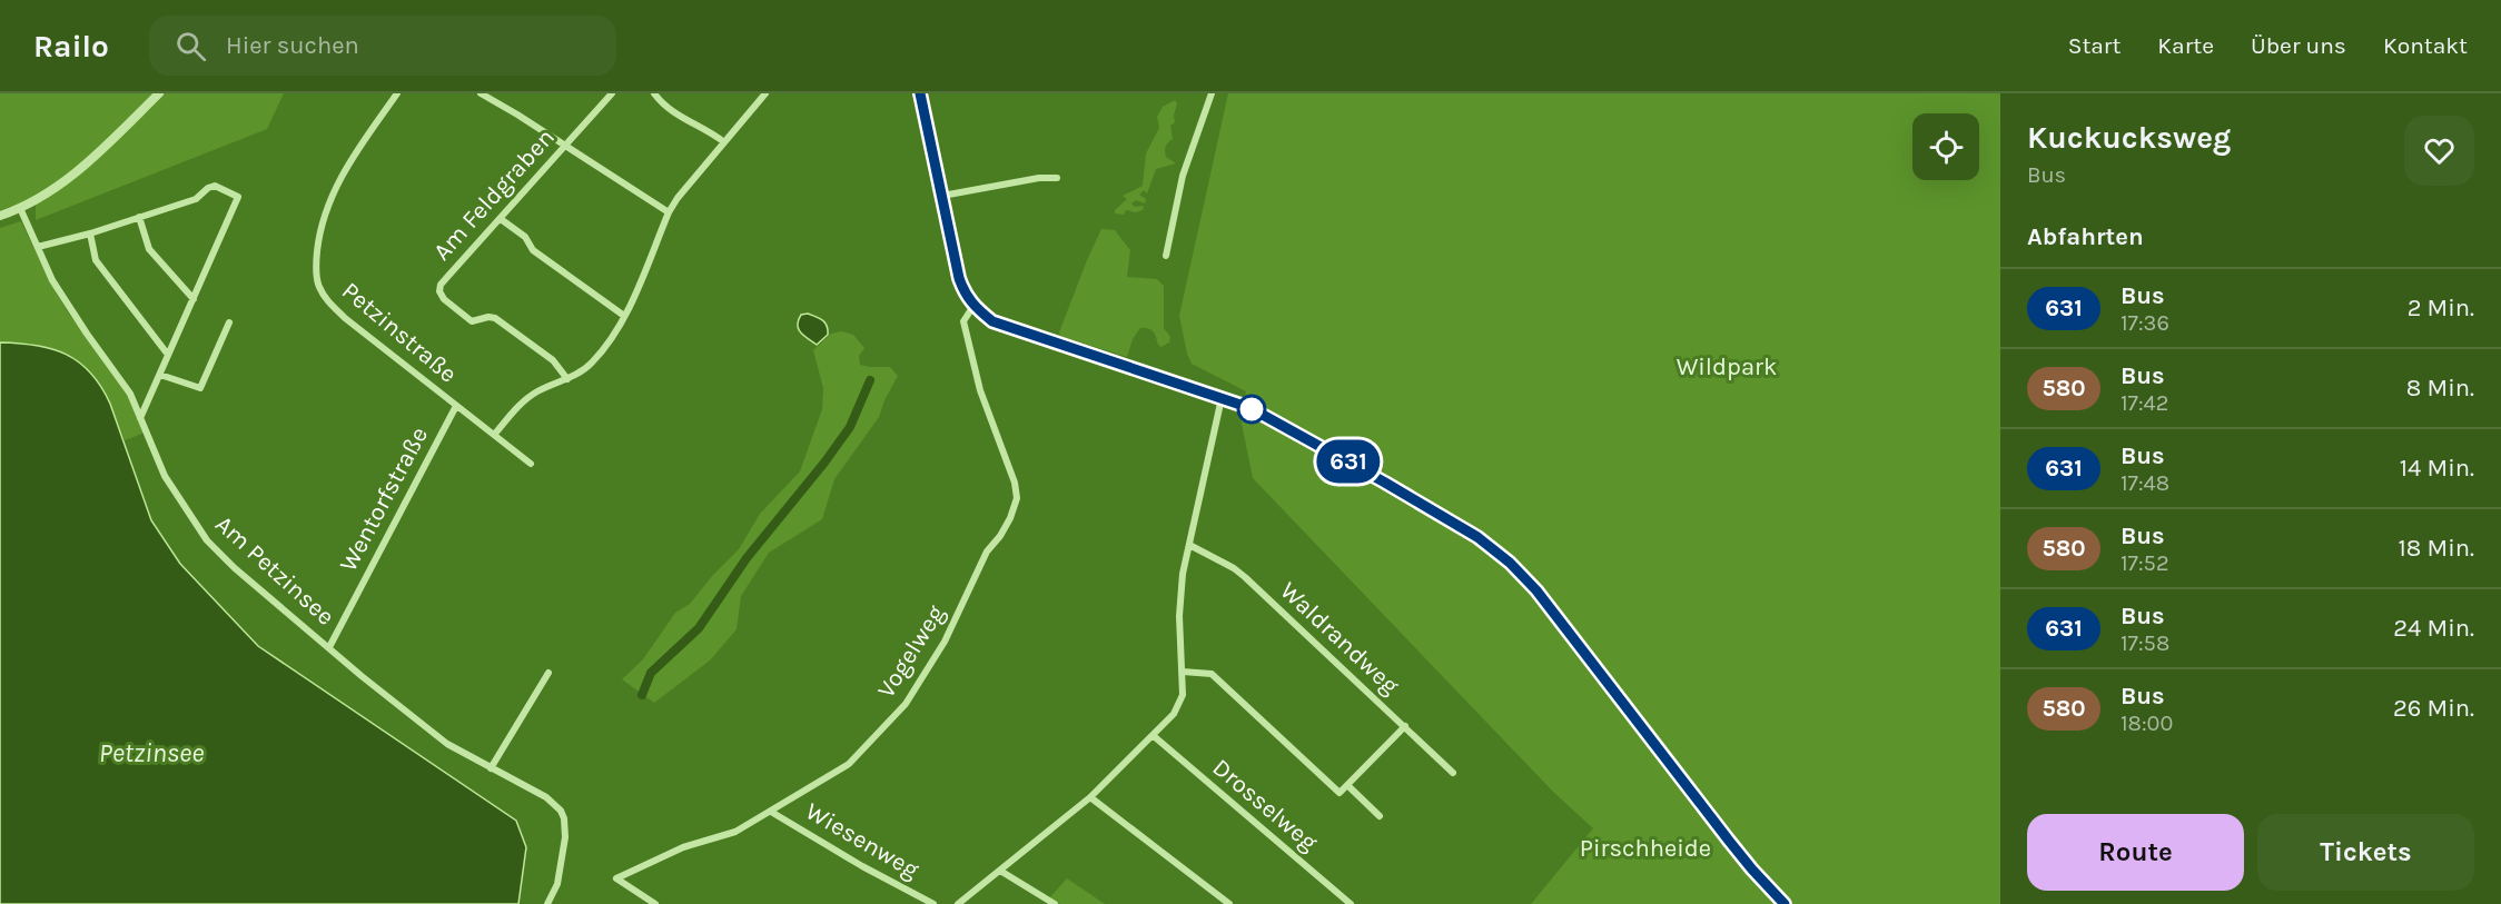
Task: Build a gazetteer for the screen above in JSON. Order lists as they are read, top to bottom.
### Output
{
  "streets": {
    "street": [
      "Am Feldgraben",
      "Petzinstraße",
      "Wentorfstraße",
      "Am Petzinsee",
      "Waldrandweg",
      "Vogelweg",
      "Drosselweg",
      "Wiesenweg"
    ]
  },
  "crossings": [
    ["Petzinstraße", "Wentorfstraße"],
    ["Wentorfstraße", "Am Petzinsee"],
    ["Vogelweg", "Wiesenweg"]
  ],
  "water": ["Petzinsee"],
  "parks": ["Wildpark", "Pirschheide"],
  "lines": ["bus line 631"],
  "page": {
    "header": "Railo",
    "search": "Hier suchen",
    "nav": [
      "Start",
      "Karte",
      "Über uns",
      "Kontakt"
    ],
    "on_map": "631",
    "heading": [
      ["Kuckucksweg", "Bus"],
      "Abfahrten"
    ],
    "list": [
      {
        "mark": "631",
        "name": "Bus",
        "note": "17:36",
        "value": "2 Min."
      },
      {
        "mark": "580",
        "name": "Bus",
        "note": "17:42",
        "value": "8 Min."
      },
      {
        "mark": "631",
        "name": "Bus",
        "note": "17:48",
        "value": "14 Min."
      },
      {
        "mark": "580",
        "name": "Bus",
        "note": "17:52",
        "value": "18 Min."
      },
      {
        "mark": "631",
        "name": "Bus",
        "note": "17:58",
        "value": "24 Min."
      },
      {
        "mark": "580",
        "name": "Bus",
        "note": "18:00",
        "value": "26 Min."
      }
    ],
    "buttons": ["Route", "Tickets"]
  }
}
